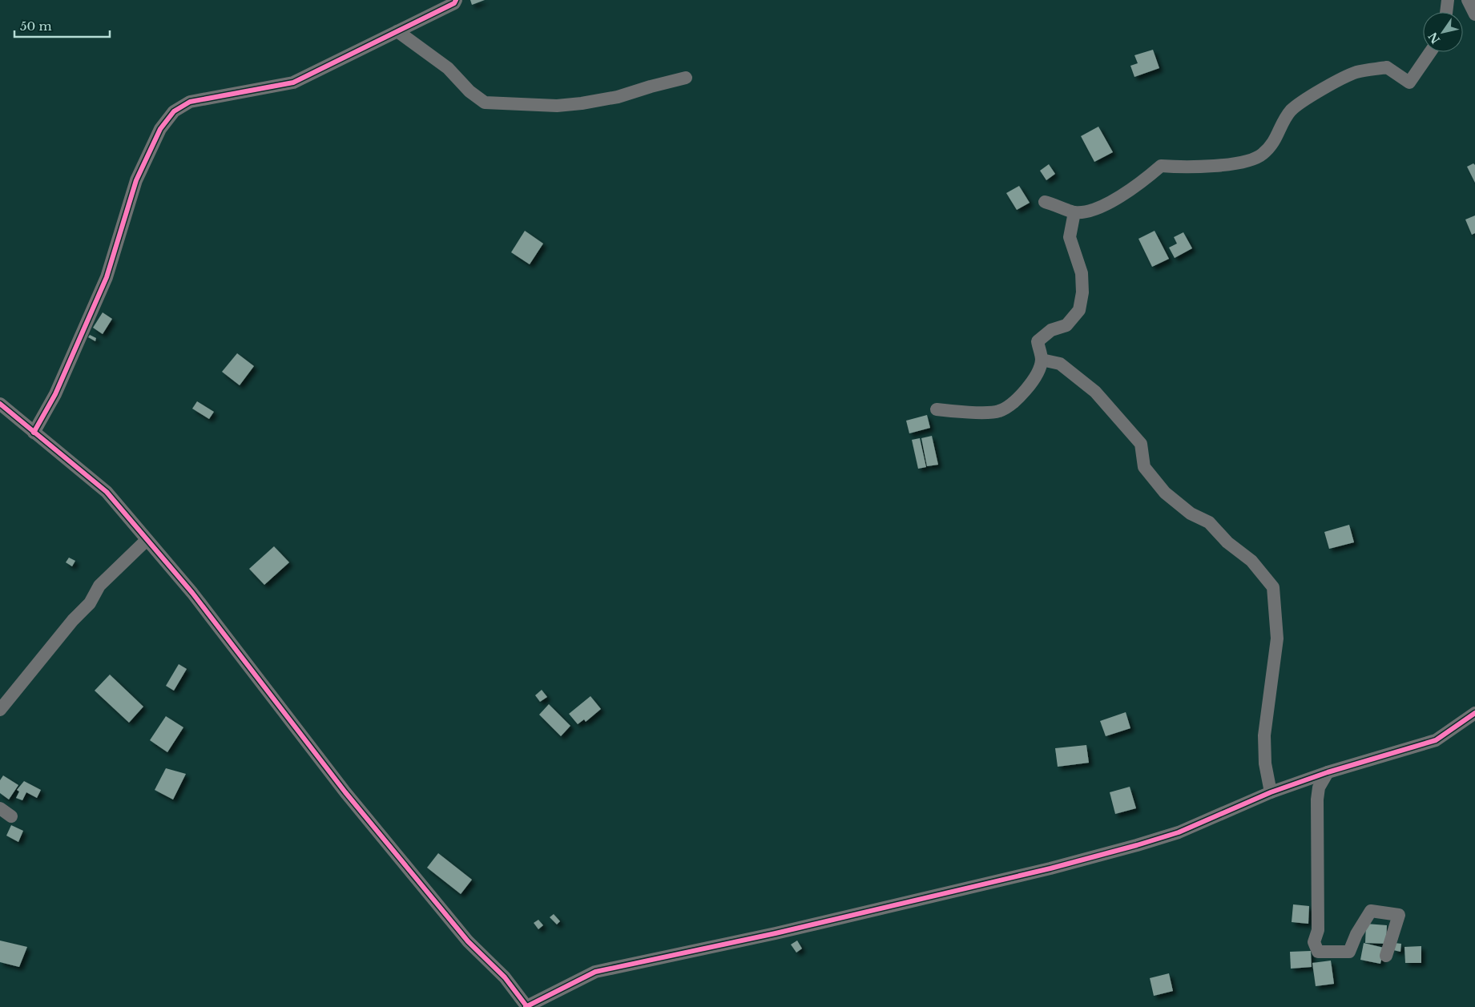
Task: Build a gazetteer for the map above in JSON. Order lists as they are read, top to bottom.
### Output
{
  "scale_bar": "50 m",
  "north": "bottom left"
}
